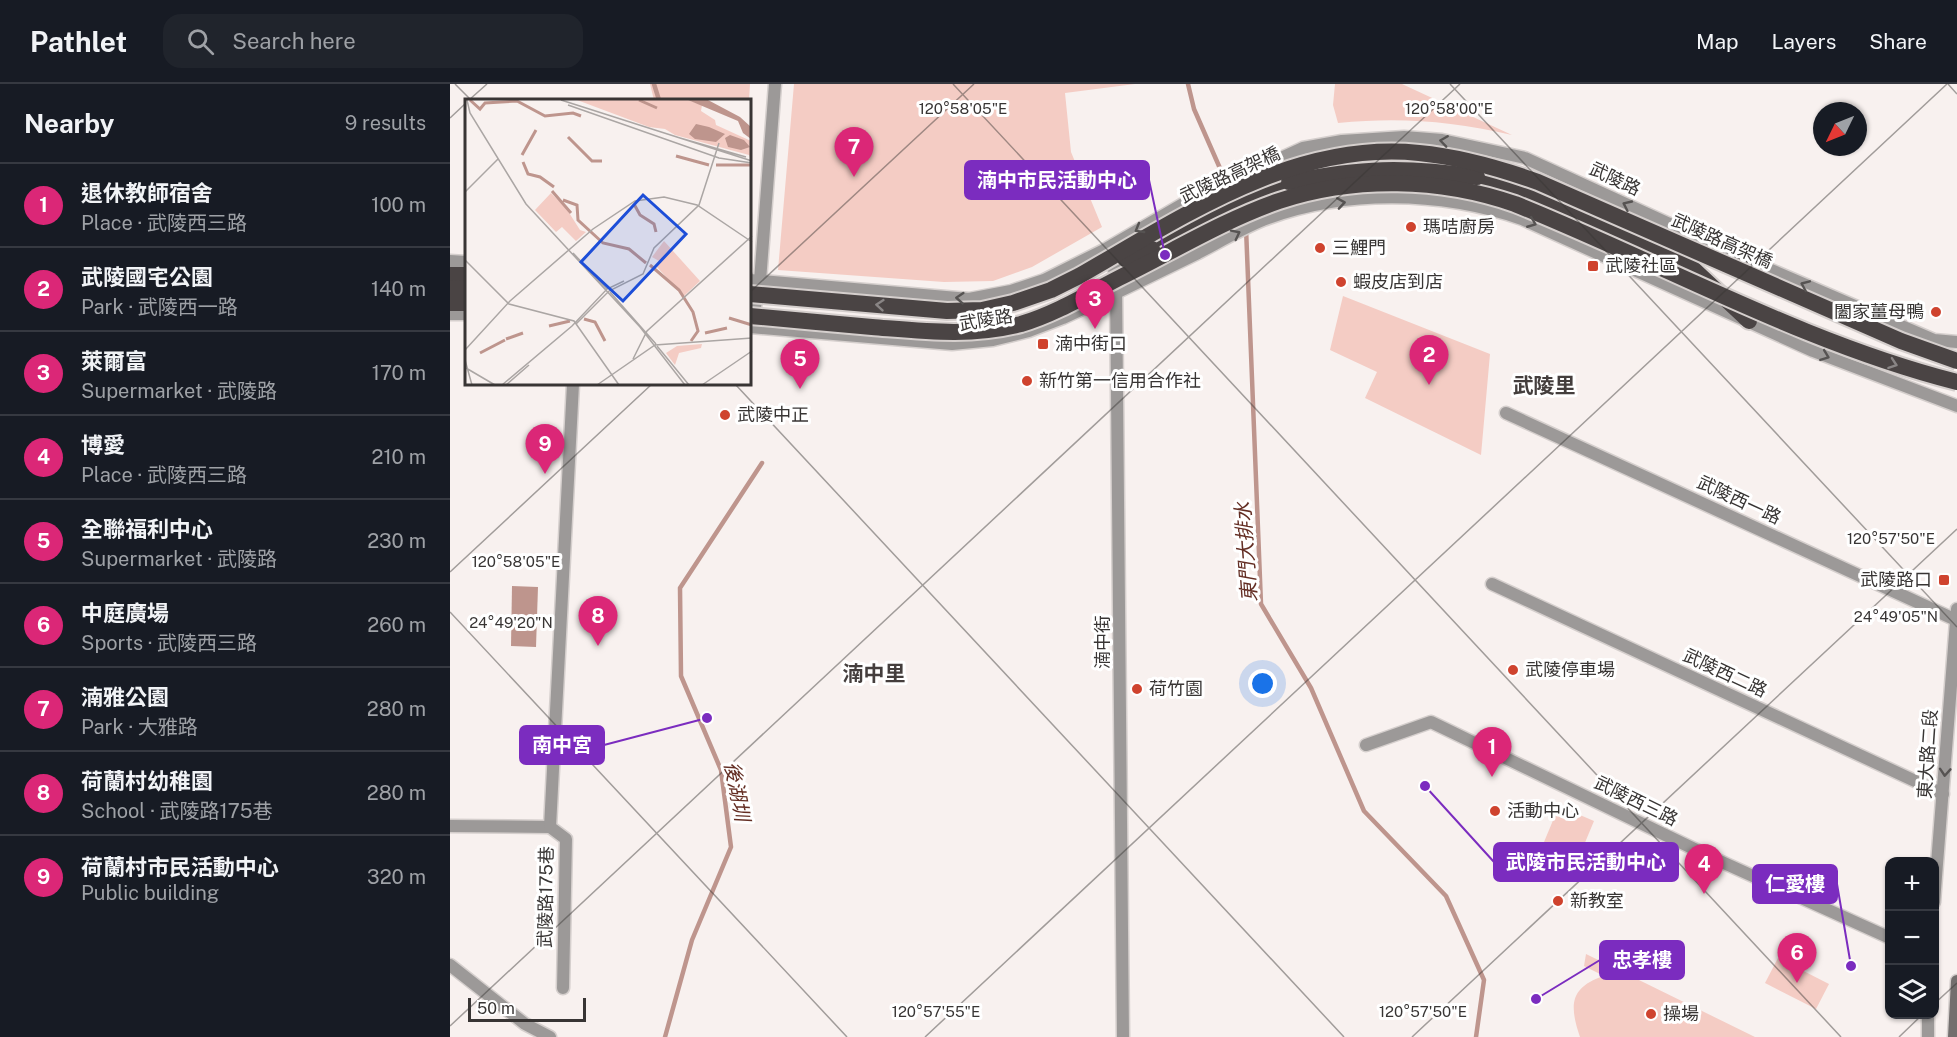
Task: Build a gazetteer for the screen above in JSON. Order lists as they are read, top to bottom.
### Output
{
  "streets": {
    "highway": ["武陵路高架橋"],
    "street": [
      "武陵路",
      "武陵西一路",
      "湳中街",
      "武陵西二路",
      "東大路二段",
      "武陵西三路",
      "武陵路175巷"
    ]
  },
  "crossings": [
    ["武陵路高架橋", "武陵路"],
    ["武陵路", "湳中街"],
    ["武陵西一路", "東大路二段"],
    ["武陵西二路", "東大路二段"]
  ],
  "one_way": ["東大路二段"],
  "districts": ["武陵里", "湳中里"],
  "water": ["東門大排水", "後湖圳"],
  "places": {
    "other": [
      "瑪咭廚房",
      "三鯉門",
      "湳中市民活動中心",
      "蝦皮店到店",
      "闔家薑母鴨",
      "新竹第一信用合作社",
      "武陵中正",
      "武陵停車場",
      "荷竹園",
      "南中宮",
      "武陵市民活動中心",
      "活動中心",
      "新教室",
      "仁愛樓",
      "忠孝樓",
      "操場"
    ],
    "transit": ["武陵社區", "湳中街口", "武陵路口"]
  },
  "scale_bar": "50 m",
  "north": "bottom left",
  "page": {
    "header": "Pathlet",
    "search": "Search here",
    "nav": ["Map", "Layers", "Share"],
    "heading": ["Nearby", "9 results"],
    "pins": [
      "7",
      "3",
      "2",
      "5",
      "9",
      "8",
      "1",
      "4",
      "6"
    ],
    "list": [
      {
        "mark": "1",
        "name": "退休教師宿舍",
        "note": "Place · 武陵西三路",
        "value": "100 m"
      },
      {
        "mark": "2",
        "name": "武陵國宅公園",
        "note": "Park · 武陵西一路",
        "value": "140 m"
      },
      {
        "mark": "3",
        "name": "萊爾富",
        "note": "Supermarket · 武陵路",
        "value": "170 m"
      },
      {
        "mark": "4",
        "name": "博愛",
        "note": "Place · 武陵西三路",
        "value": "210 m"
      },
      {
        "mark": "5",
        "name": "全聯福利中心",
        "note": "Supermarket · 武陵路",
        "value": "230 m"
      },
      {
        "mark": "6",
        "name": "中庭廣場",
        "note": "Sports · 武陵西三路",
        "value": "260 m"
      },
      {
        "mark": "7",
        "name": "湳雅公園",
        "note": "Park · 大雅路",
        "value": "280 m"
      },
      {
        "mark": "8",
        "name": "荷蘭村幼稚園",
        "note": "School · 武陵路175巷",
        "value": "280 m"
      },
      {
        "mark": "9",
        "name": "荷蘭村市民活動中心",
        "note": "Public building",
        "value": "320 m"
      }
    ],
    "map_buttons": ["+", "−"],
    "scale": "50 m"
  },
  "coordinates": [
    "120°58'05\"E",
    "120°58'00\"E",
    "120°57'50\"E",
    "24°49'05\"N",
    "24°49'20\"N",
    "120°57'55\"E"
  ]
}
